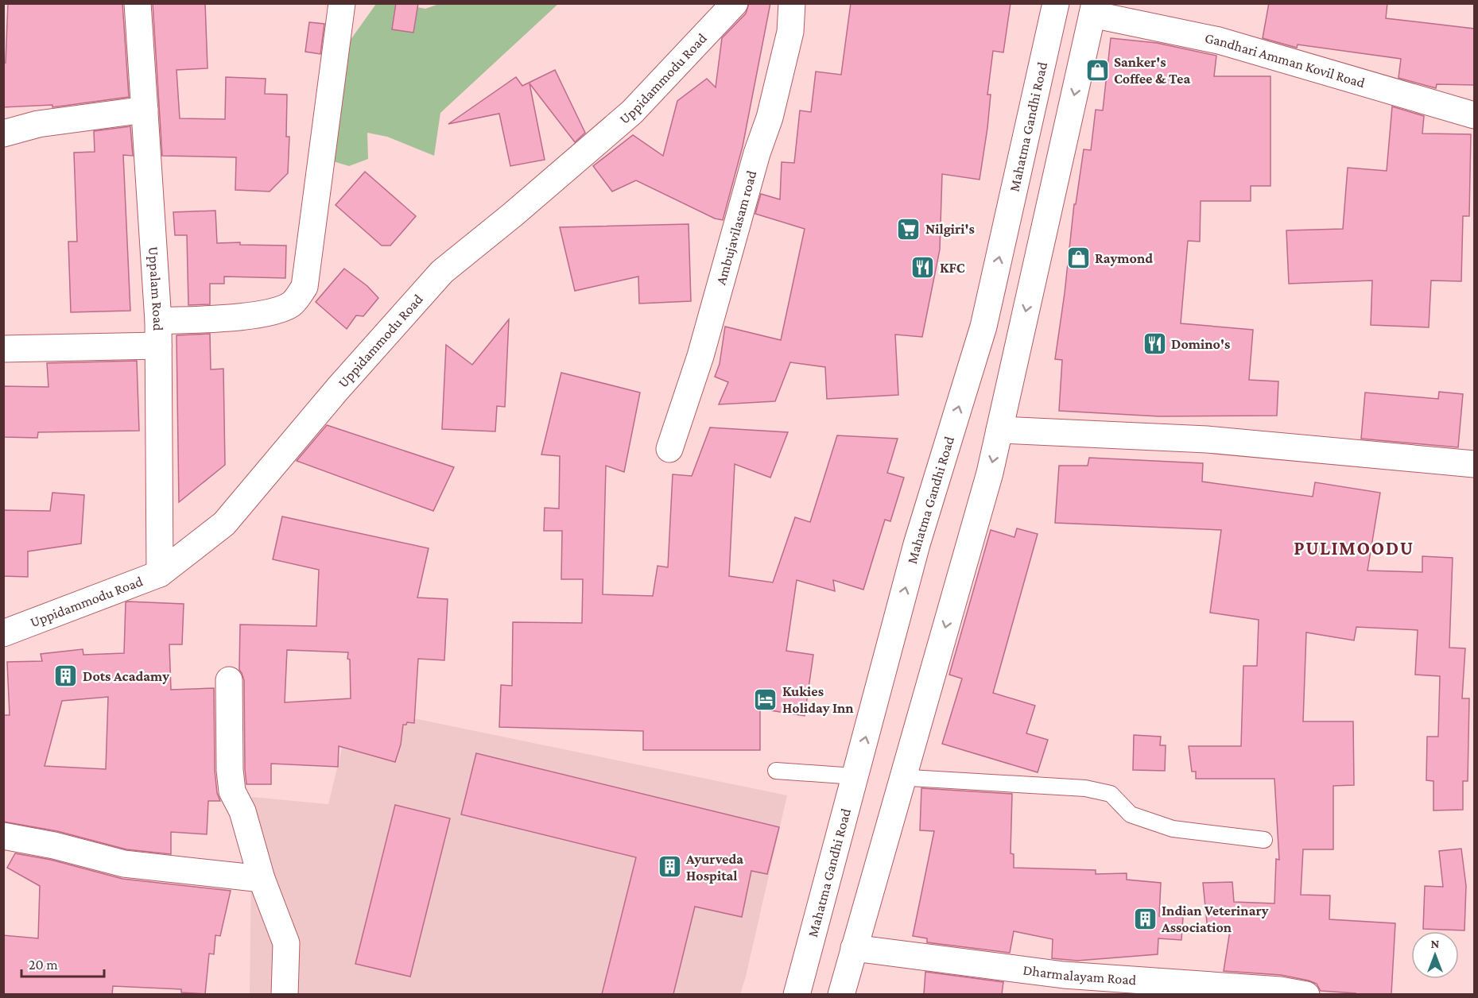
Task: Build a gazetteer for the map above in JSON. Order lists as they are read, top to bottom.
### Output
{
  "streets": {
    "street": [
      "Gandhari Amman Kovil Road",
      "Uppidammodu Road",
      "Mahatma Gandhi Road",
      "Ambujavilasam road",
      "Uppalam Road",
      "Dharmalayam Road"
    ]
  },
  "crossings": [
    ["Uppidammodu Road", "Uppalam Road"]
  ],
  "districts": ["PULIMOODU"],
  "places": {
    "shop": ["Sanker's Coffee & Tea", "Raymond"],
    "supermarket": ["Nilgiri's"],
    "restaurant": ["KFC", "Domino's"],
    "building": ["Dots Acadamy", "Ayurveda Hospital", "Indian Veterinary Association"],
    "hotel": ["Kukies Holiday Inn"]
  },
  "scale_bar": "20 m",
  "north": "top"
}
